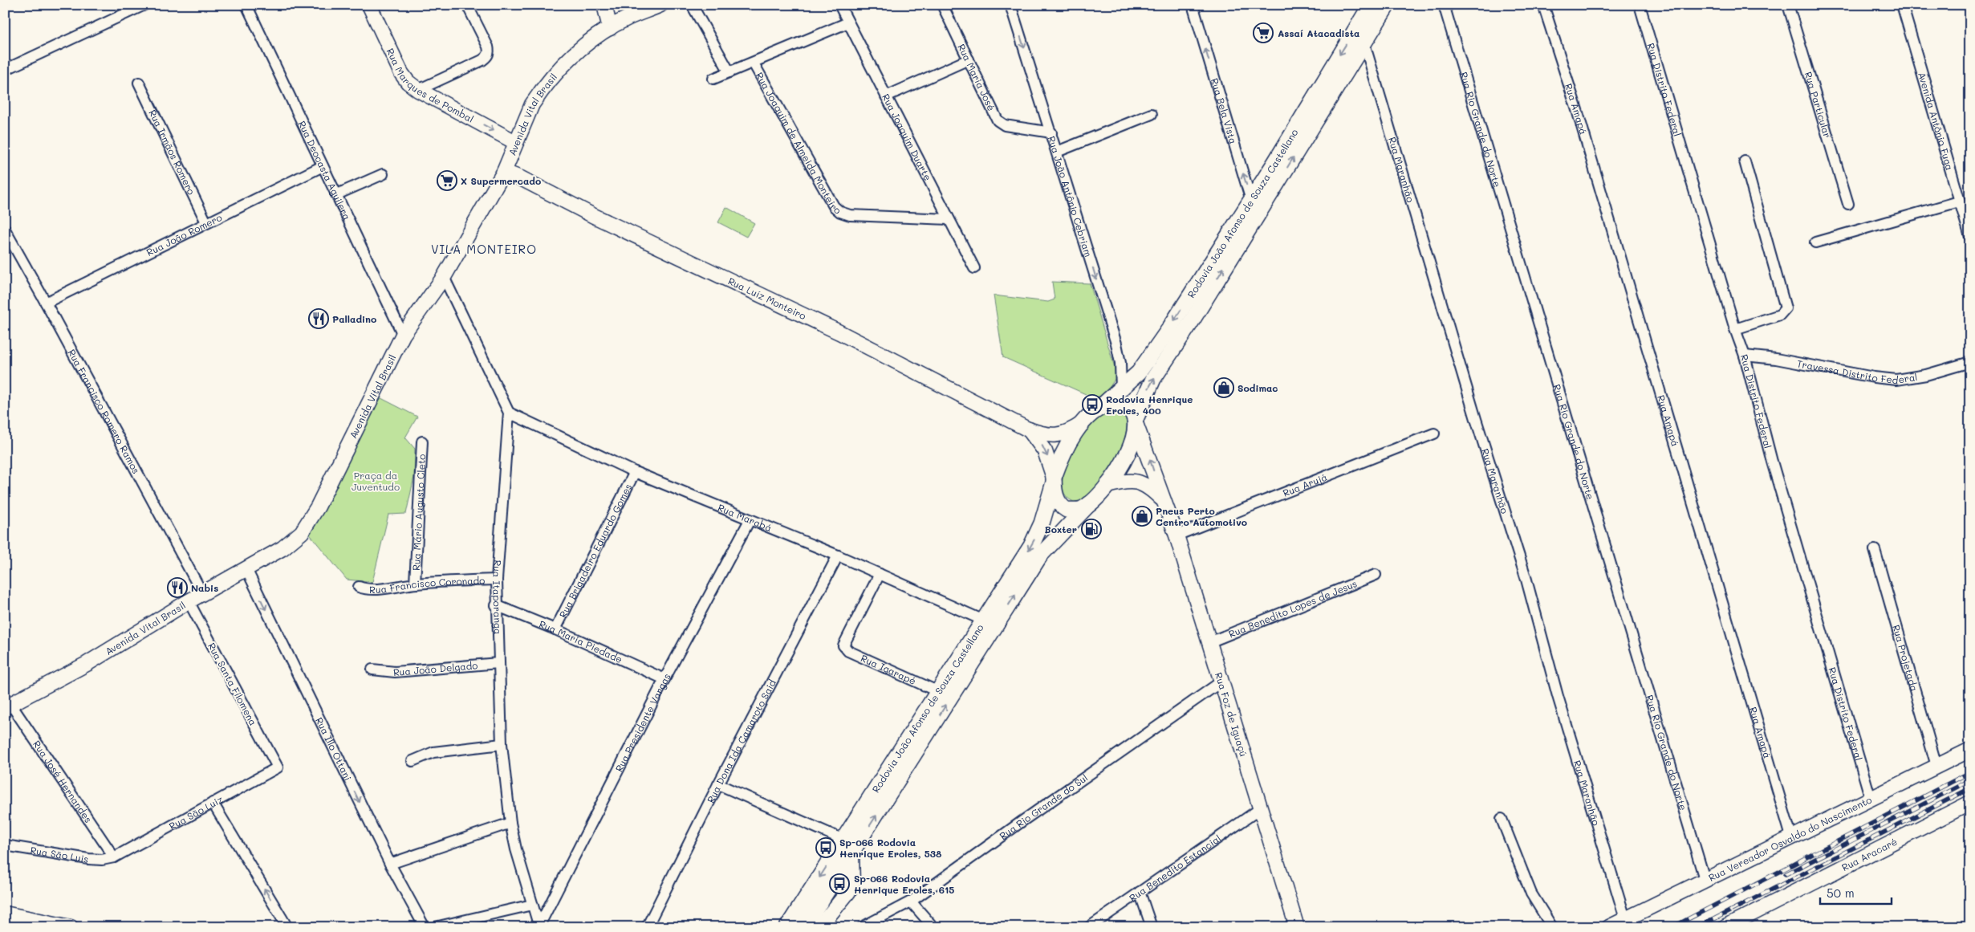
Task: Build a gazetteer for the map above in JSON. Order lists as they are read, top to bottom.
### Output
{
  "streets": {
    "main road": ["Rodovia João Afonso de Souza Castellano"],
    "street": [
      "Rua Maria José",
      "Rua Marques de Pombal",
      "Rua Distrito Federal",
      "Rua Particular",
      "Rua Amapá",
      "Rua Bela Vista",
      "Avenida Vital Brasil",
      "Avenida Antônio Fuga",
      "Rua Rio Grande do Norte",
      "Rua Joaquim Duarte",
      "Rua Joaquim de Almeida Monteiro",
      "Rua Irmãos Romero",
      "Rua Deocasta Aguilera",
      "Rua Maranhão",
      "Rua João Antônio Cebriam",
      "Rua João Romero",
      "Rua Luíz Monteiro",
      "Travessa Distrito Federal",
      "Rua Francisco Romero Ramos",
      "Rua Arujá",
      "Rua Mário Augusto Cleto",
      "Rua Marabá",
      "Rua Brigadeiro Eduardo Gomes",
      "Rua Francisco Coronado",
      "Rua Itaporanga",
      "Rua Benedito Lopes de Jesus",
      "Rua Maria Piedade",
      "Rua Projetada",
      "Rua João Delgado",
      "Rua Igarapé",
      "Rua Santa Filomena",
      "Rua Foz de Iguaçú",
      "Rua Presidente Vargas",
      "Rua Dona Ida Camaroto Said",
      "Rua Illo Ottani",
      "Rua José Hernandes",
      "Rua Rio Grande do Sul",
      "Rua São Luiz",
      "Rua Vereador Osvaldo do Nascimento",
      "Rua São Luis",
      "Rua Aracaré",
      "Rua Benedito Estancial"
    ]
  },
  "crossings": [
    ["Rua Maria José", "Rua João Antônio Cebriam"],
    ["Rua Marques de Pombal", "Avenida Vital Brasil"],
    ["Rua Distrito Federal", "Travessa Distrito Federal"],
    ["Rua Distrito Federal", "Rua Vereador Osvaldo do Nascimento"],
    ["Rua Amapá", "Rua Vereador Osvaldo do Nascimento"],
    ["Rua Bela Vista", "Rodovia João Afonso de Souza Castellano"],
    ["Avenida Vital Brasil", "Rua Deocasta Aguilera"],
    ["Avenida Vital Brasil", "Rua Luíz Monteiro"],
    ["Avenida Vital Brasil", "Rua Francisco Romero Ramos"],
    ["Avenida Vital Brasil", "Rua Santa Filomena"],
    ["Avenida Vital Brasil", "Rua Illo Ottani"],
    ["Avenida Vital Brasil", "Rua José Hernandes"],
    ["Rua Rio Grande do Norte", "Rua Vereador Osvaldo do Nascimento"],
    ["Rua Joaquim Duarte", "Rua Joaquim de Almeida Monteiro"],
    ["Rua Irmãos Romero", "Rua João Romero"],
    ["Rua Deocasta Aguilera", "Rua João Romero"],
    ["Rua Maranhão", "Rodovia João Afonso de Souza Castellano"],
    ["Rua Maranhão", "Rua Vereador Osvaldo do Nascimento"],
    ["Rua João Antônio Cebriam", "Rodovia João Afonso de Souza Castellano"],
    ["Rodovia João Afonso de Souza Castellano", "Rua Luíz Monteiro"],
    ["Rodovia João Afonso de Souza Castellano", "Rua Marabá"],
    ["Rodovia João Afonso de Souza Castellano", "Rua Igarapé"],
    ["Rodovia João Afonso de Souza Castellano", "Rua Foz de Iguaçú"],
    ["Rua João Romero", "Rua Francisco Romero Ramos"],
    ["Rua Arujá", "Rua Foz de Iguaçú"],
    ["Rua Mário Augusto Cleto", "Rua Francisco Coronado"],
    ["Rua Marabá", "Rua Brigadeiro Eduardo Gomes"],
    ["Rua Marabá", "Rua Itaporanga"],
    ["Rua Marabá", "Rua Igarapé"],
    ["Rua Marabá", "Rua Presidente Vargas"],
    ["Rua Marabá", "Rua Dona Ida Camaroto Said"],
    ["Rua Brigadeiro Eduardo Gomes", "Rua Maria Piedade"],
    ["Rua Francisco Coronado", "Rua Itaporanga"],
    ["Rua Itaporanga", "Rua Maria Piedade"],
    ["Rua Itaporanga", "Rua João Delgado"],
    ["Rua Itaporanga", "Rua Presidente Vargas"],
    ["Rua Benedito Lopes de Jesus", "Rua Foz de Iguaçú"],
    ["Rua Maria Piedade", "Rua Presidente Vargas"],
    ["Rua Projetada", "Rua Vereador Osvaldo do Nascimento"],
    ["Rua Santa Filomena", "Rua São Luiz"],
    ["Rua Foz de Iguaçú", "Rua Rio Grande do Sul"],
    ["Rua Foz de Iguaçú", "Rua Benedito Estancial"],
    ["Rua José Hernandes", "Rua São Luiz"],
    ["Rua José Hernandes", "Rua São Luis"],
    ["Rua São Luiz", "Rua São Luis"]
  ],
  "one_way": [
    "Rua Marques de Pombal",
    "Rua Bela Vista",
    "Rua João Antônio Cebriam",
    "Rua Illo Ottani"
  ],
  "districts": ["VILA MONTEIRO"],
  "parks": ["Praça da Juventudo"],
  "places": {
    "supermarket": ["Assaí Atacadista", "X Supermercado"],
    "restaurant": ["Palladino", "Nabis"],
    "shop": ["Sodimac", "Pneus Perto Centro Automotivo"],
    "bus stop": ["Rodovia Henrique Eroles, 400", "Sp-066 Rodovia Henrique Eroles, 538", "Sp-066 Rodovia Henrique Eroles, 615"],
    "fuel station": ["Boxter"]
  },
  "scale_bar": "50 m"
}
